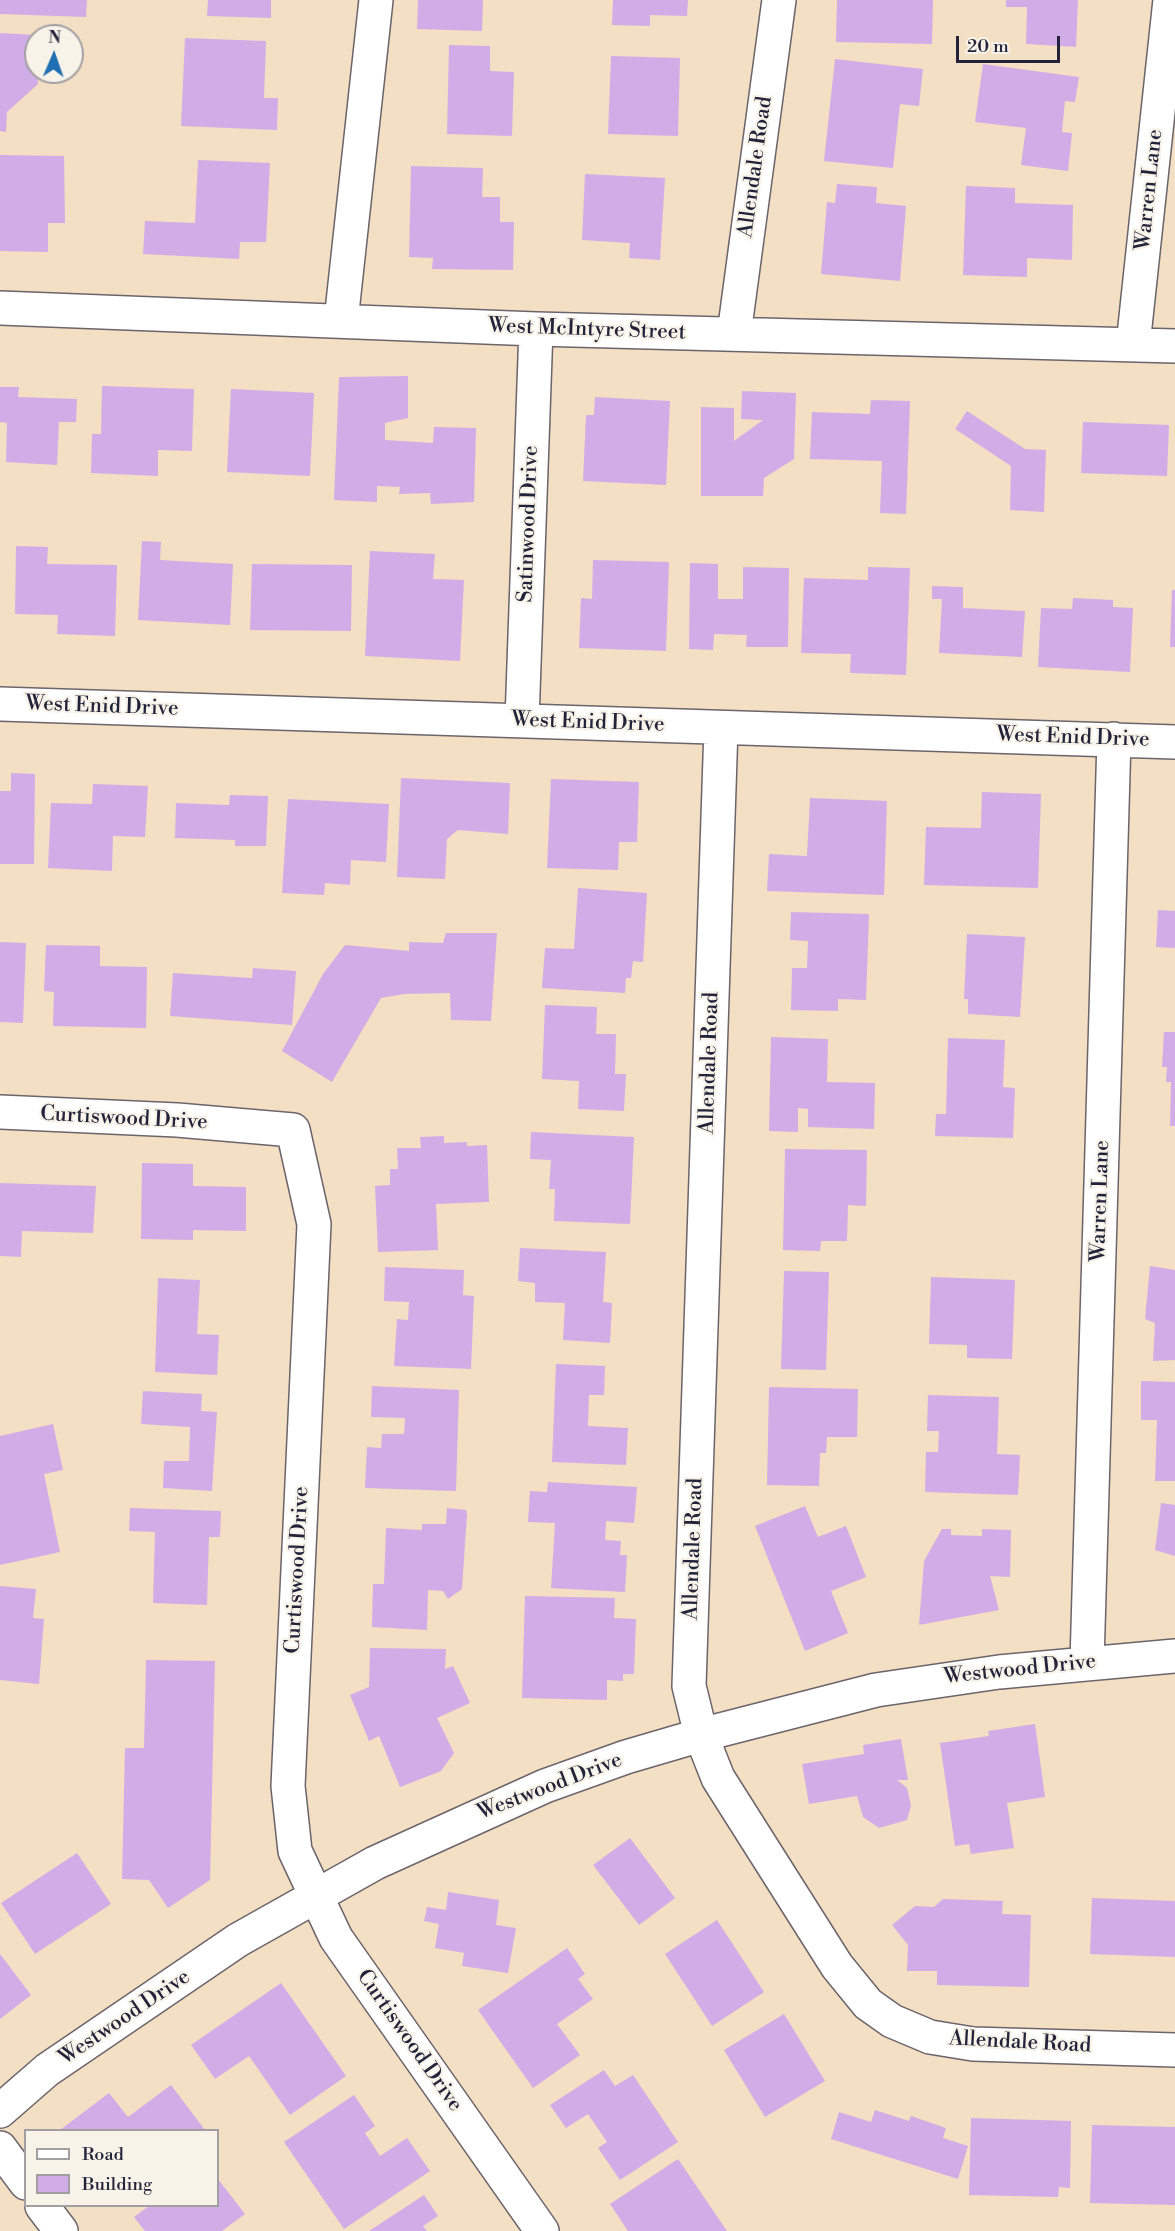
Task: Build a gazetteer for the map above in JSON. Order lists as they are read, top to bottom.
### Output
{
  "streets": {
    "street": [
      "Allendale Road",
      "Warren Lane",
      "West McIntyre Street",
      "Satinwood Drive",
      "West Enid Drive",
      "Curtiswood Drive",
      "Westwood Drive"
    ]
  },
  "crossings": [
    ["Allendale Road", "West McIntyre Street"],
    ["Allendale Road", "West Enid Drive"],
    ["Allendale Road", "Westwood Drive"],
    ["Warren Lane", "West McIntyre Street"],
    ["Warren Lane", "West Enid Drive"],
    ["Warren Lane", "Westwood Drive"],
    ["West McIntyre Street", "Satinwood Drive"],
    ["Satinwood Drive", "West Enid Drive"],
    ["Curtiswood Drive", "Westwood Drive"]
  ],
  "legend": ["Road", "Building"],
  "scale_bar": "20 m",
  "north": "top"
}
